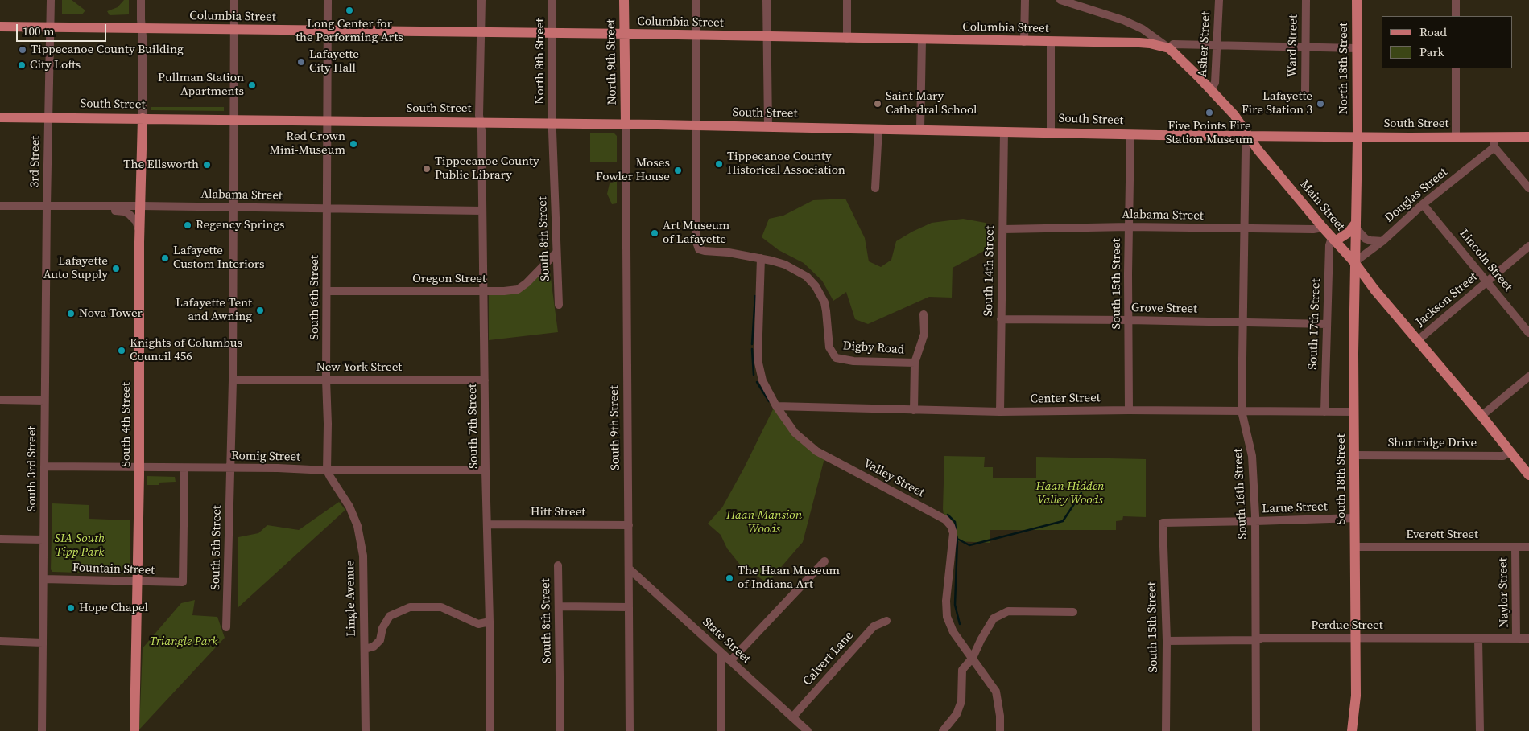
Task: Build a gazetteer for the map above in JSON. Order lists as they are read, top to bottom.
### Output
{
  "streets": {
    "main road": [
      "Columbia Street",
      "North 9th Street",
      "North 18th Street",
      "South Street",
      "Main Street",
      "South 4th Street",
      "South 18th Street"
    ],
    "street": [
      "Asher Street",
      "Ward Street",
      "North 8th Street",
      "3rd Street",
      "Alabama Street",
      "Douglas Street",
      "South 8th Street",
      "Lincoln Street",
      "South 14th Street",
      "Oregon Street",
      "South 15th Street",
      "South 6th Street",
      "Jackson Street",
      "Grove Street",
      "South 17th Street",
      "Digby Road",
      "New York Street",
      "Center Street",
      "South 7th Street",
      "South 9th Street",
      "Shortridge Drive",
      "Romig Street",
      "South 3rd Street",
      "Valley Street",
      "South 16th Street",
      "Larue Street",
      "Hitt Street",
      "Everett Street",
      "South 5th Street",
      "Fountain Street",
      "Naylor Street",
      "Lingle Avenue",
      "Perdue Street",
      "State Street",
      "Calvert Lane"
    ]
  },
  "crossings": [
    ["Columbia Street", "Asher Street"],
    ["Columbia Street", "Ward Street"],
    ["Columbia Street", "North 8th Street"],
    ["Columbia Street", "North 9th Street"],
    ["Columbia Street", "North 18th Street"],
    ["Columbia Street", "3rd Street"],
    ["Columbia Street", "Main Street"],
    ["Columbia Street", "South 6th Street"],
    ["Columbia Street", "South 7th Street"],
    ["Columbia Street", "South 5th Street"],
    ["Asher Street", "Main Street"],
    ["North 8th Street", "South Street"],
    ["North 8th Street", "South 8th Street"],
    ["North 9th Street", "South Street"],
    ["North 9th Street", "South 9th Street"],
    ["North 18th Street", "South Street"],
    ["North 18th Street", "South 18th Street"],
    ["South Street", "3rd Street"],
    ["South Street", "Douglas Street"],
    ["South Street", "Main Street"],
    ["South Street", "South 8th Street"],
    ["South Street", "South 14th Street"],
    ["South Street", "South 15th Street"],
    ["South Street", "South 6th Street"],
    ["South Street", "South 4th Street"],
    ["South Street", "South 7th Street"],
    ["South Street", "South 9th Street"],
    ["South Street", "South 18th Street"],
    ["South Street", "South 16th Street"],
    ["South Street", "South 5th Street"],
    ["3rd Street", "Alabama Street"],
    ["3rd Street", "South 3rd Street"],
    ["Alabama Street", "Main Street"],
    ["Alabama Street", "South 14th Street"],
    ["Alabama Street", "South 15th Street"],
    ["Alabama Street", "South 6th Street"],
    ["Alabama Street", "South 4th Street"],
    ["Alabama Street", "South 7th Street"],
    ["Alabama Street", "South 3rd Street"],
    ["Alabama Street", "South 16th Street"],
    ["Alabama Street", "South 5th Street"],
    ["Douglas Street", "Main Street"],
    ["Douglas Street", "Lincoln Street"],
    ["Douglas Street", "South 18th Street"],
    ["Main Street", "Jackson Street"],
    ["Main Street", "South 17th Street"],
    ["Main Street", "Shortridge Drive"],
    ["Main Street", "South 18th Street"],
    ["Main Street", "South 16th Street"],
    ["South 8th Street", "Oregon Street"],
    ["Lincoln Street", "Jackson Street"],
    ["South 14th Street", "Grove Street"],
    ["South 14th Street", "Center Street"],
    ["Oregon Street", "South 6th Street"],
    ["Oregon Street", "South 7th Street"],
    ["South 15th Street", "Grove Street"],
    ["South 15th Street", "Center Street"],
    ["South 15th Street", "Larue Street"],
    ["South 15th Street", "Perdue Street"],
    ["South 6th Street", "New York Street"],
    ["South 6th Street", "Romig Street"],
    ["South 6th Street", "Lingle Avenue"],
    ["Grove Street", "South 17th Street"],
    ["Grove Street", "South 16th Street"],
    ["South 17th Street", "Center Street"],
    ["Digby Road", "Center Street"],
    ["Digby Road", "Valley Street"],
    ["New York Street", "South 7th Street"],
    ["New York Street", "South 5th Street"],
    ["Center Street", "Valley Street"],
    ["Center Street", "South 18th Street"],
    ["Center Street", "South 16th Street"],
    ["South 4th Street", "Romig Street"],
    ["South 4th Street", "Fountain Street"],
    ["South 7th Street", "Romig Street"],
    ["South 7th Street", "Hitt Street"],
    ["South 9th Street", "Hitt Street"],
    ["South 9th Street", "State Street"],
    ["Shortridge Drive", "South 18th Street"],
    ["Romig Street", "South 3rd Street"],
    ["Romig Street", "South 5th Street"],
    ["Romig Street", "Fountain Street"],
    ["Romig Street", "Lingle Avenue"],
    ["South 3rd Street", "Fountain Street"],
    ["South 18th Street", "Larue Street"],
    ["South 18th Street", "Everett Street"],
    ["South 18th Street", "Perdue Street"],
    ["South 16th Street", "Larue Street"],
    ["South 16th Street", "Perdue Street"],
    ["Everett Street", "Naylor Street"],
    ["Naylor Street", "Perdue Street"],
    ["State Street", "Calvert Lane"]
  ],
  "parks": [
    "Haan Hidden Valley Woods",
    "Haan Mansion Woods",
    "SIA South Tipp Park",
    "Triangle Park"
  ],
  "places": [
    "Long Center for the Performing Arts",
    "Tippecanoe County Building",
    "Lafayette City Hall",
    "City Lofts",
    "Pullman Station Apartments",
    "Saint Mary Cathedral School",
    "Lafayette Fire Station 3",
    "Five Points Fire Station Museum",
    "Red Crown Mini-Museum",
    "Tippecanoe County Historical Association",
    "The Ellsworth",
    "Tippecanoe County Public Library",
    "Moses Fowler House",
    "Regency Springs",
    "Art Museum of Lafayette",
    "Lafayette Custom Interiors",
    "Lafayette Auto Supply",
    "Lafayette Tent and Awning",
    "Nova Tower",
    "Knights of Columbus Council 456",
    "The Haan Museum of Indiana Art",
    "Hope Chapel"
  ],
  "legend": ["Road", "Park"],
  "scale_bar": "100 m"
}
